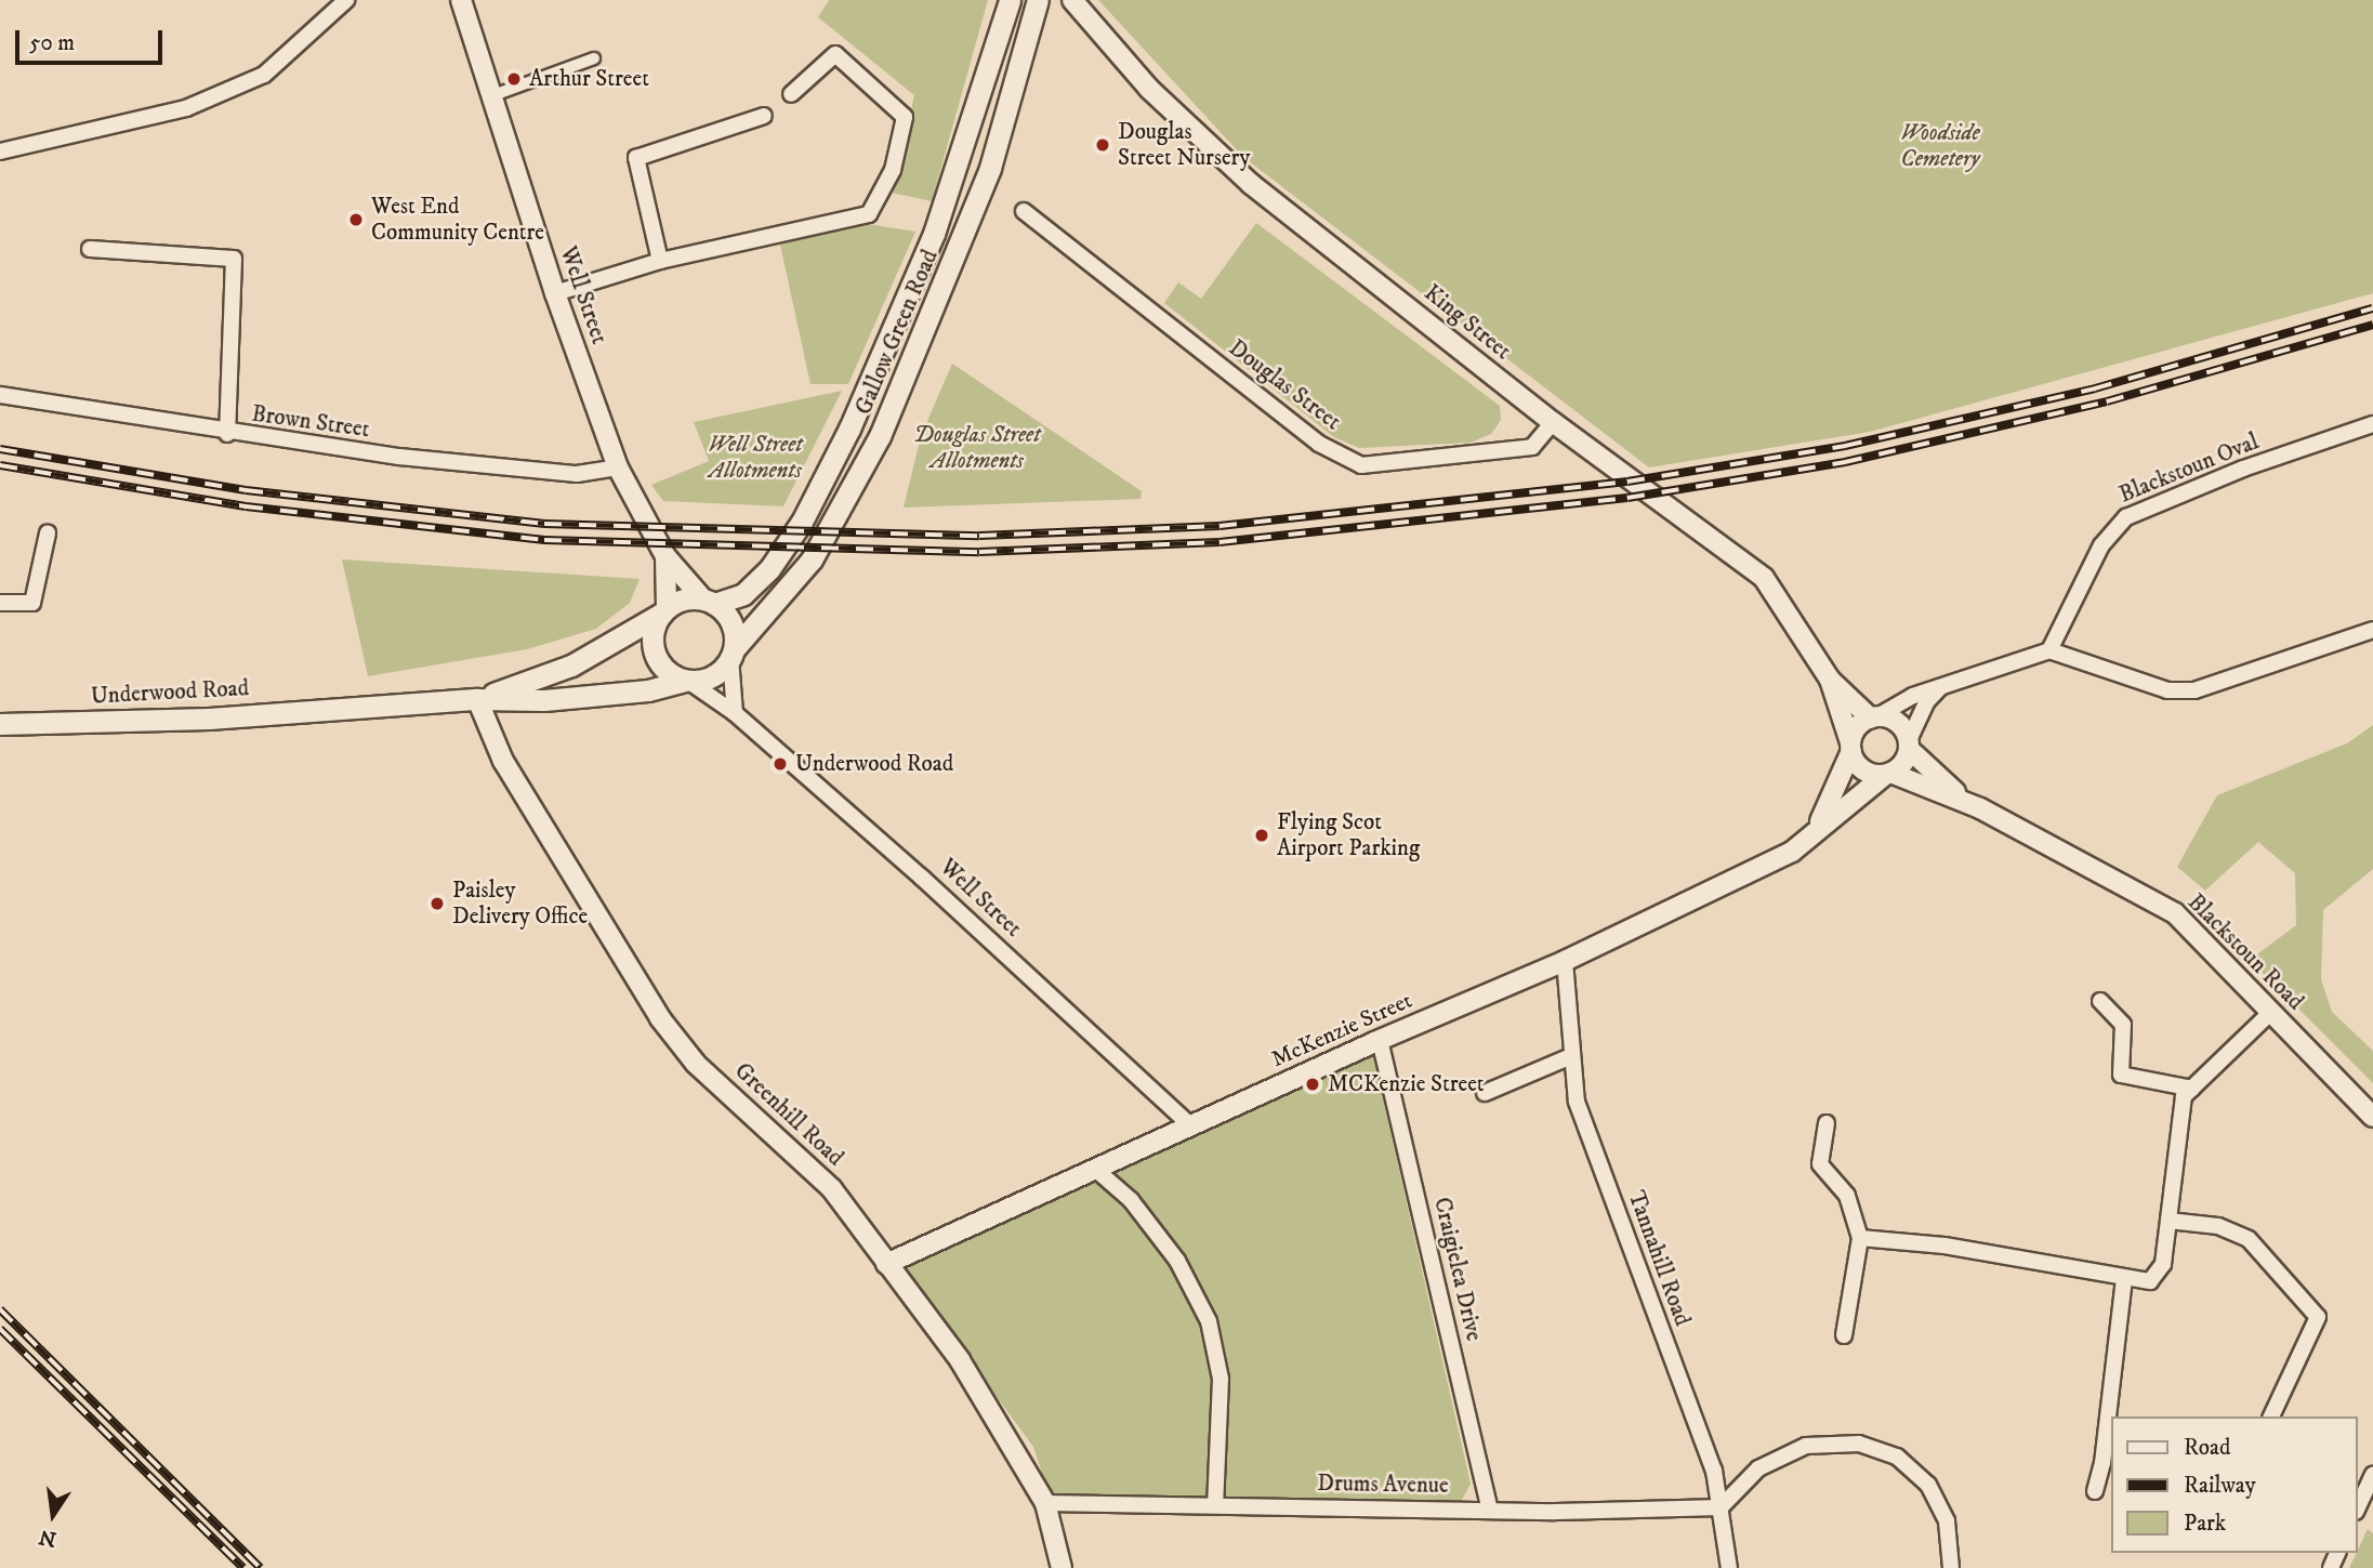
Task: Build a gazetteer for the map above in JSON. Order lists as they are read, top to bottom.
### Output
{
  "streets": {
    "main road": ["Gallow Green Road", "Underwood Road"],
    "street": [
      "Well Street",
      "King Street",
      "Douglas Street",
      "Brown Street",
      "Blackstoun Oval",
      "Blackstoun Road",
      "McKenzie Street",
      "Greenhill Road",
      "Tannahill Road",
      "Craigielea Drive",
      "Drums Avenue"
    ]
  },
  "crossings": [
    ["Well Street", "Gallow Green Road"],
    ["Well Street", "Brown Street"],
    ["Well Street", "Underwood Road"],
    ["Well Street", "McKenzie Street"],
    ["King Street", "Douglas Street"],
    ["King Street", "Blackstoun Road"],
    ["King Street", "McKenzie Street"],
    ["Gallow Green Road", "Underwood Road"],
    ["Underwood Road", "Greenhill Road"],
    ["Blackstoun Road", "McKenzie Street"],
    ["McKenzie Street", "Greenhill Road"],
    ["McKenzie Street", "Tannahill Road"],
    ["McKenzie Street", "Craigielea Drive"],
    ["Greenhill Road", "Drums Avenue"],
    ["Tannahill Road", "Drums Avenue"],
    ["Craigielea Drive", "Drums Avenue"]
  ],
  "parks": ["Woodside Cemetery", "Douglas Street Allotments", "Well Street Allotments"],
  "places": [
    "Arthur Street",
    "Douglas Street Nursery",
    "West End Community Centre",
    "Underwood Road",
    "Flying Scot Airport Parking",
    "Paisley Delivery Office",
    "MCKenzie Street"
  ],
  "legend": ["Road", "Railway", "Park"],
  "scale_bar": "50 m",
  "north": "bottom"
}
